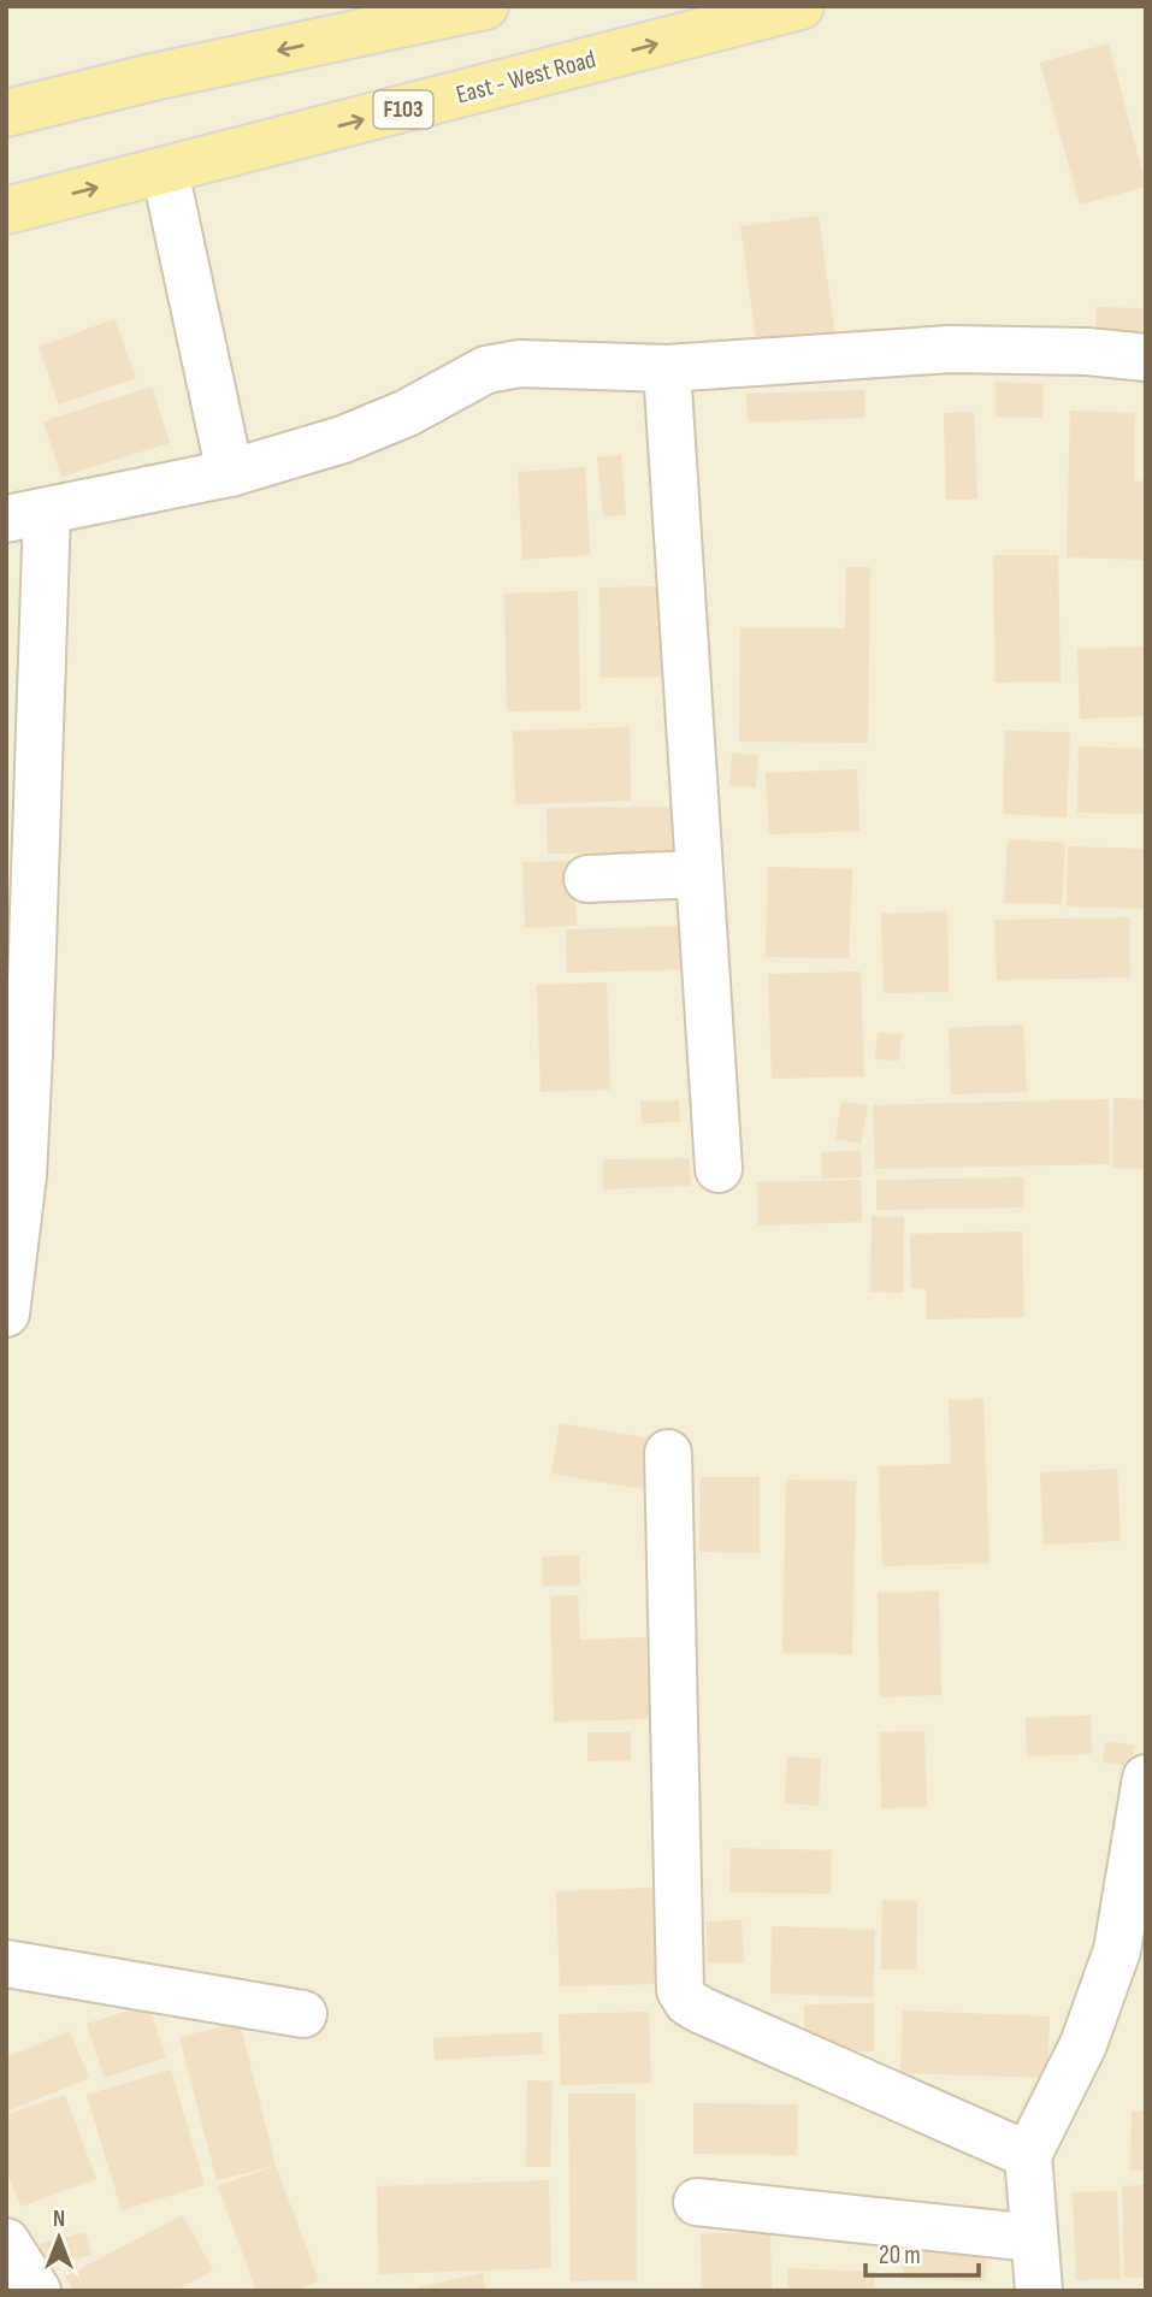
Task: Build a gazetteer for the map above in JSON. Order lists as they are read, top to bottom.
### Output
{
  "streets": {
    "main road": ["East - West Road", "F103"]
  },
  "scale_bar": "20 m",
  "north": "top"
}
